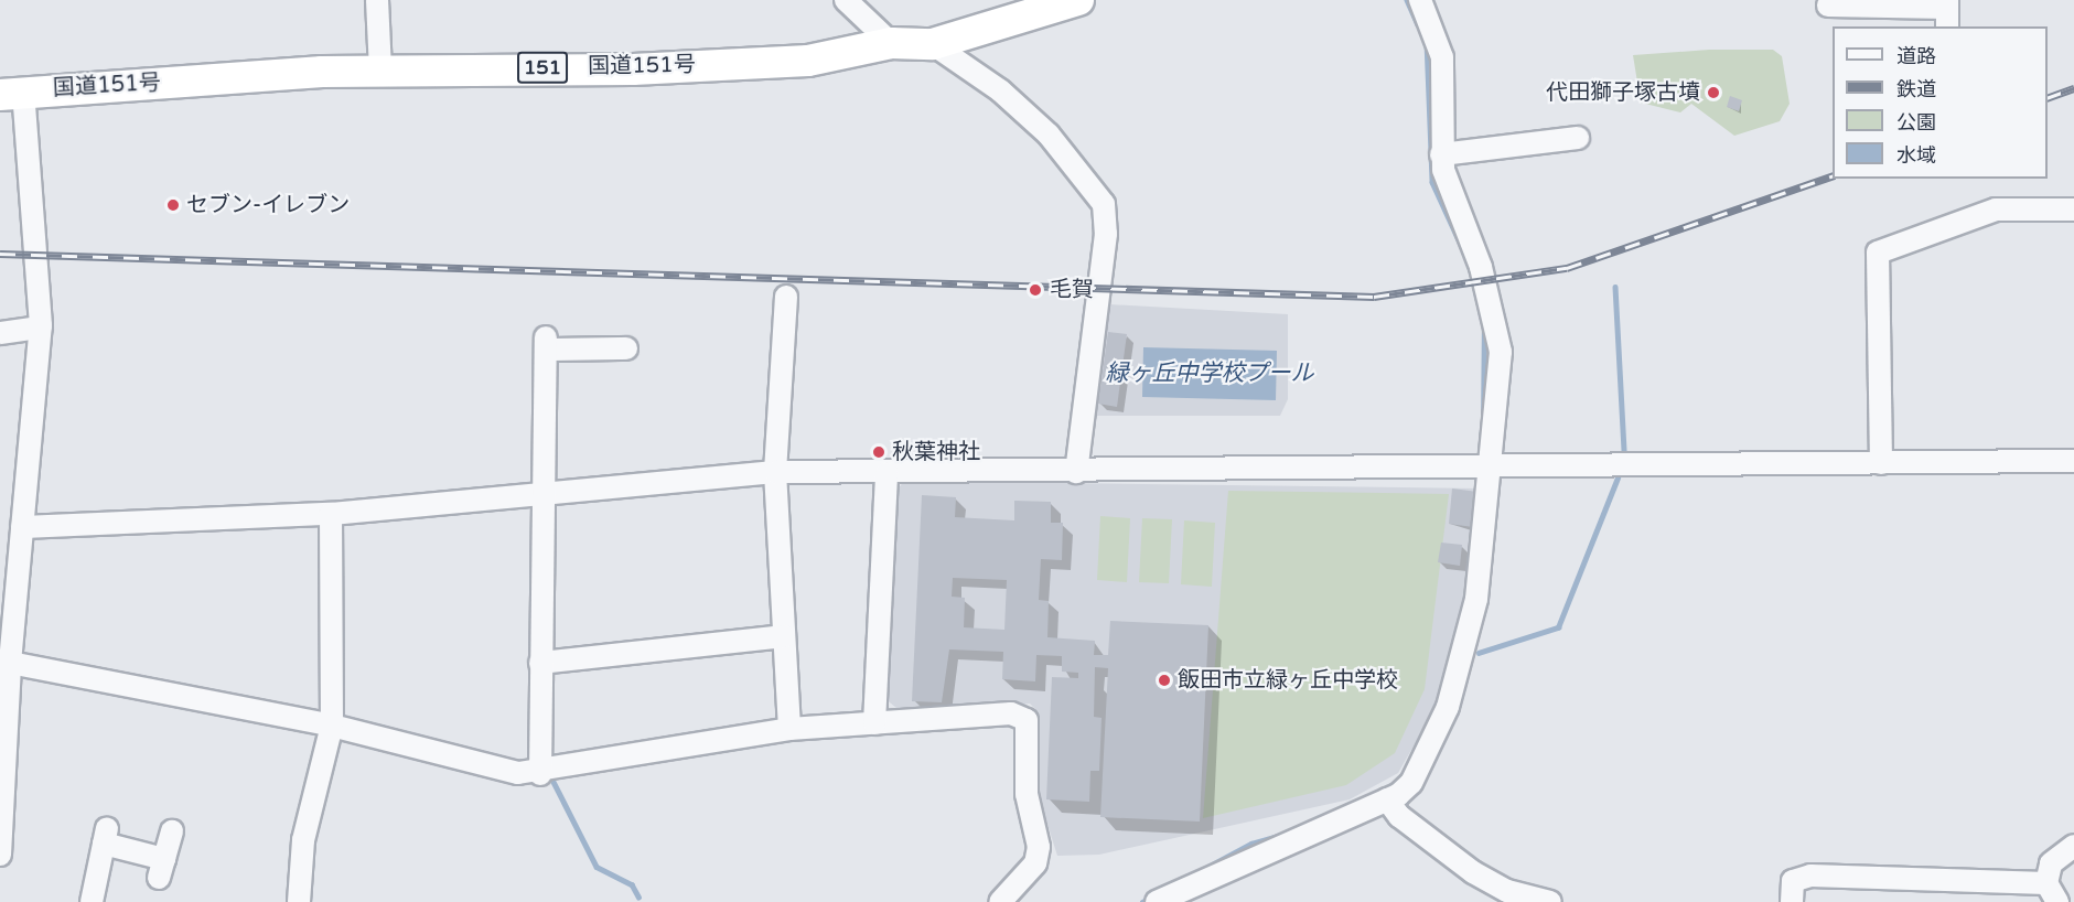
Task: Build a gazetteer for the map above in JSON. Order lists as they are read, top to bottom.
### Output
{
  "streets": {
    "highway": ["国道151号", "151"]
  },
  "water": ["緑ヶ丘中学校プール"],
  "places": [
    "代田獅子塚古墳",
    "セブン-イレブン",
    "毛賀",
    "秋葉神社",
    "飯田市立緑ヶ丘中学校"
  ],
  "legend": [
    "道路",
    "鉄道",
    "公園",
    "水域"
  ]
}
